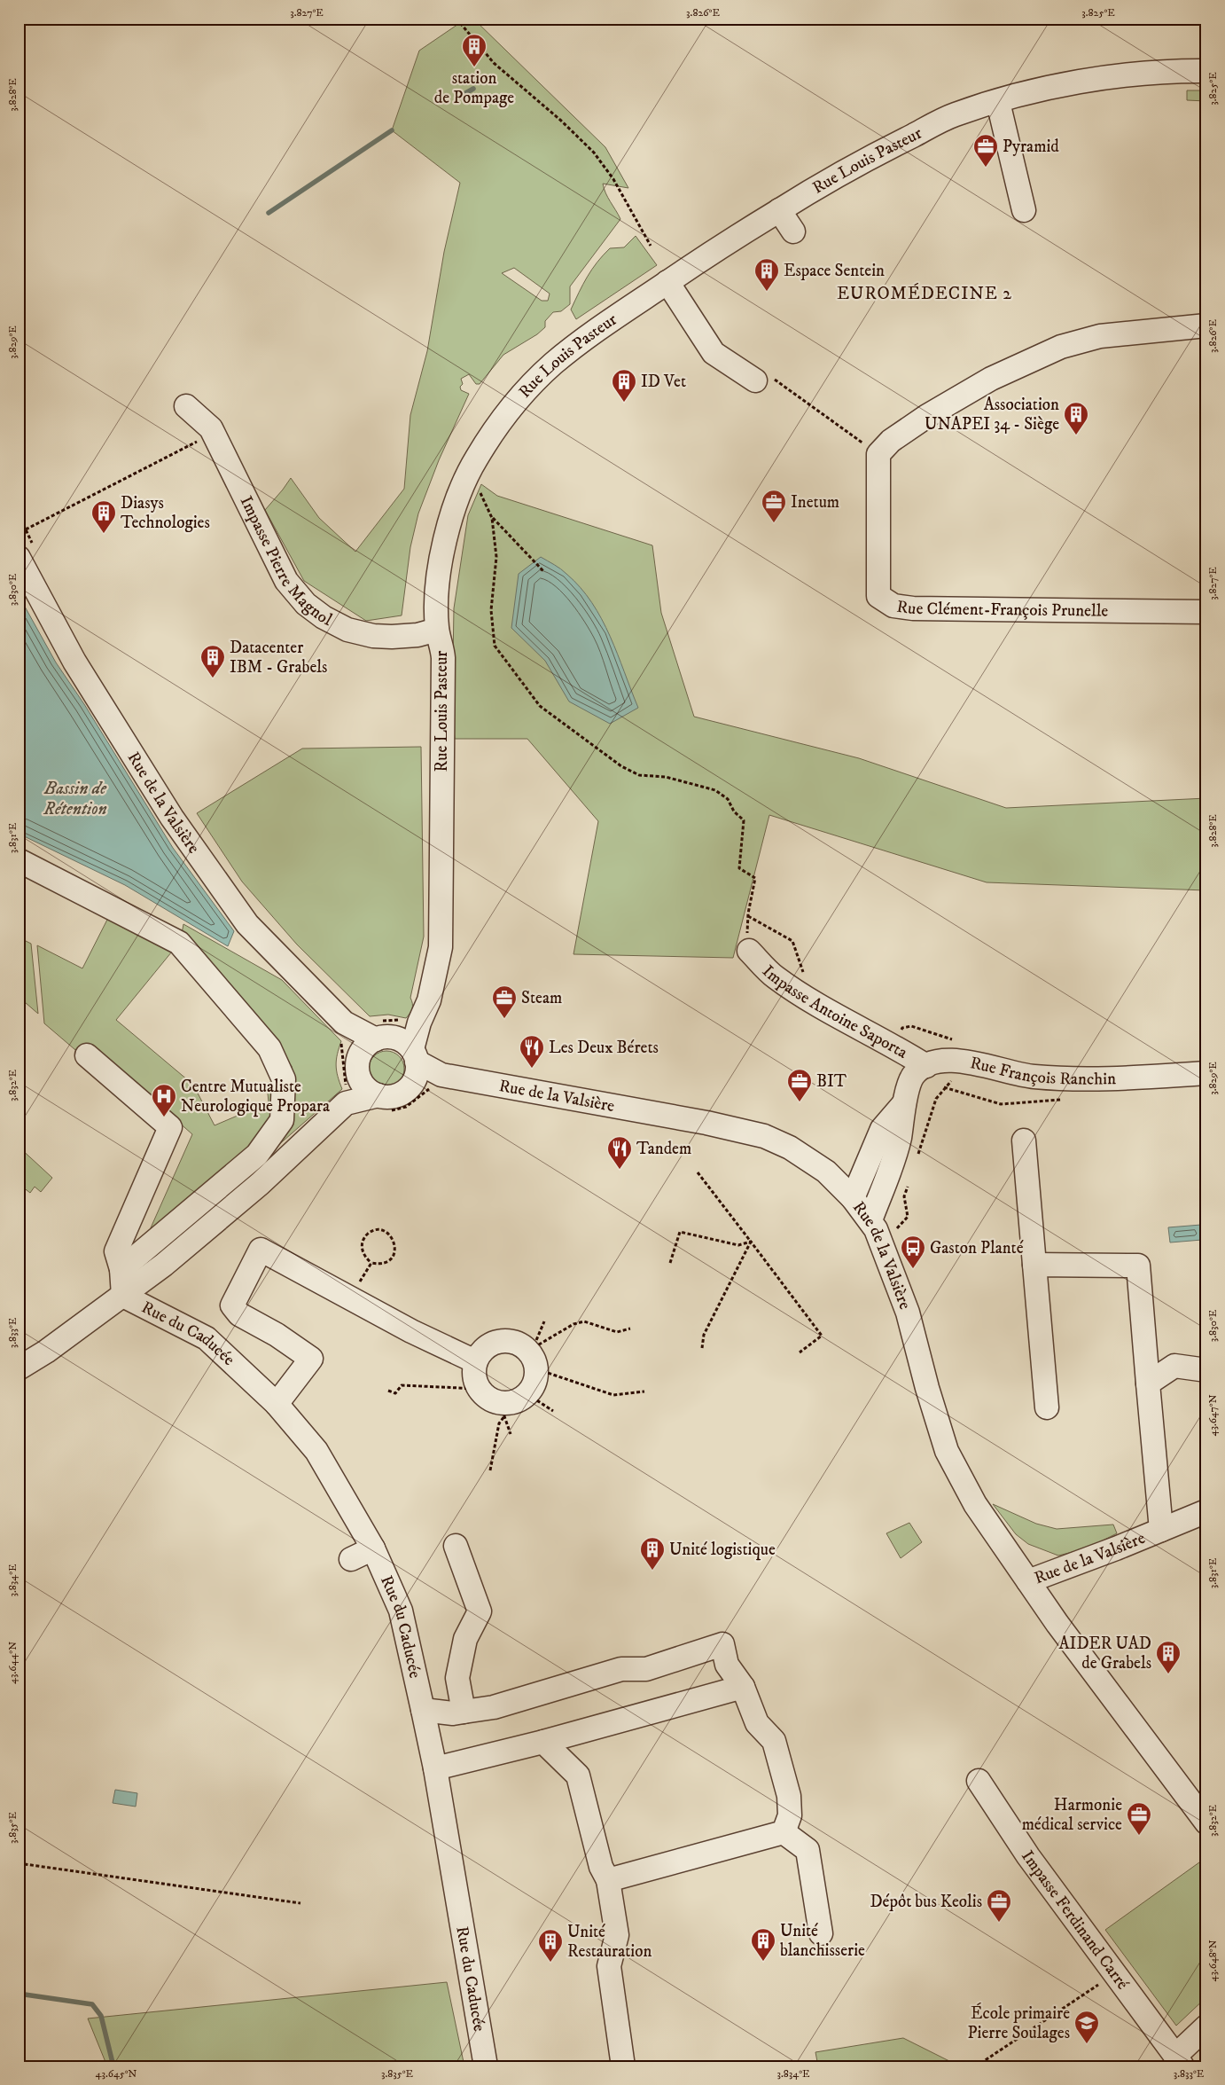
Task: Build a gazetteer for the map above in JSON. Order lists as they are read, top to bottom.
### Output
{
  "streets": {
    "street": [
      "Rue Louis Pasteur",
      "Impasse Pierre Magnol",
      "Rue Clément-François Prunelle",
      "Rue de la Valsière",
      "Impasse Antoine Saporta",
      "Rue François Ranchin",
      "Rue du Caducée",
      "Impasse Ferdinand Carré"
    ]
  },
  "crossings": [
    ["Rue Louis Pasteur", "Impasse Pierre Magnol"],
    ["Rue Louis Pasteur", "Rue de la Valsière"],
    ["Rue Louis Pasteur", "Rue du Caducée"],
    ["Rue de la Valsière", "Rue François Ranchin"],
    ["Rue de la Valsière", "Rue du Caducée"],
    ["Impasse Antoine Saporta", "Rue François Ranchin"]
  ],
  "districts": ["EUROMÉDECINE 2"],
  "water": ["Bassin de Rétention"],
  "places": {
    "building": [
      "station de Pompage",
      "Espace Sentein",
      "ID Vet",
      "Association UNAPEI 34 - Siège",
      "Diasys Technologies",
      "Datacenter IBM - Grabels",
      "Unité logistique",
      "AIDER UAD de Grabels",
      "Unité blanchisserie",
      "Unité Restauration"
    ],
    "office": [
      "Pyramid",
      "Inetum",
      "Steam",
      "BIT",
      "Harmonie médical service",
      "Dépôt bus Keolis"
    ],
    "restaurant": ["Les Deux Bérets", "Tandem"],
    "hospital": ["Centre Mutualiste Neurologique Propara"],
    "bus stop": ["Gaston Planté"],
    "school or university": ["École primaire Pierre Soulages"]
  },
  "coordinates": [
    "3.827°E",
    "3.826°E",
    "3.825°E",
    "3.828°E",
    "3.829°E",
    "3.830°E",
    "3.831°E",
    "3.832°E",
    "3.833°E",
    "43.647°N",
    "3.834°E",
    "43.644°N",
    "3.835°E",
    "43.648°N",
    "43.645°N"
  ]
}
